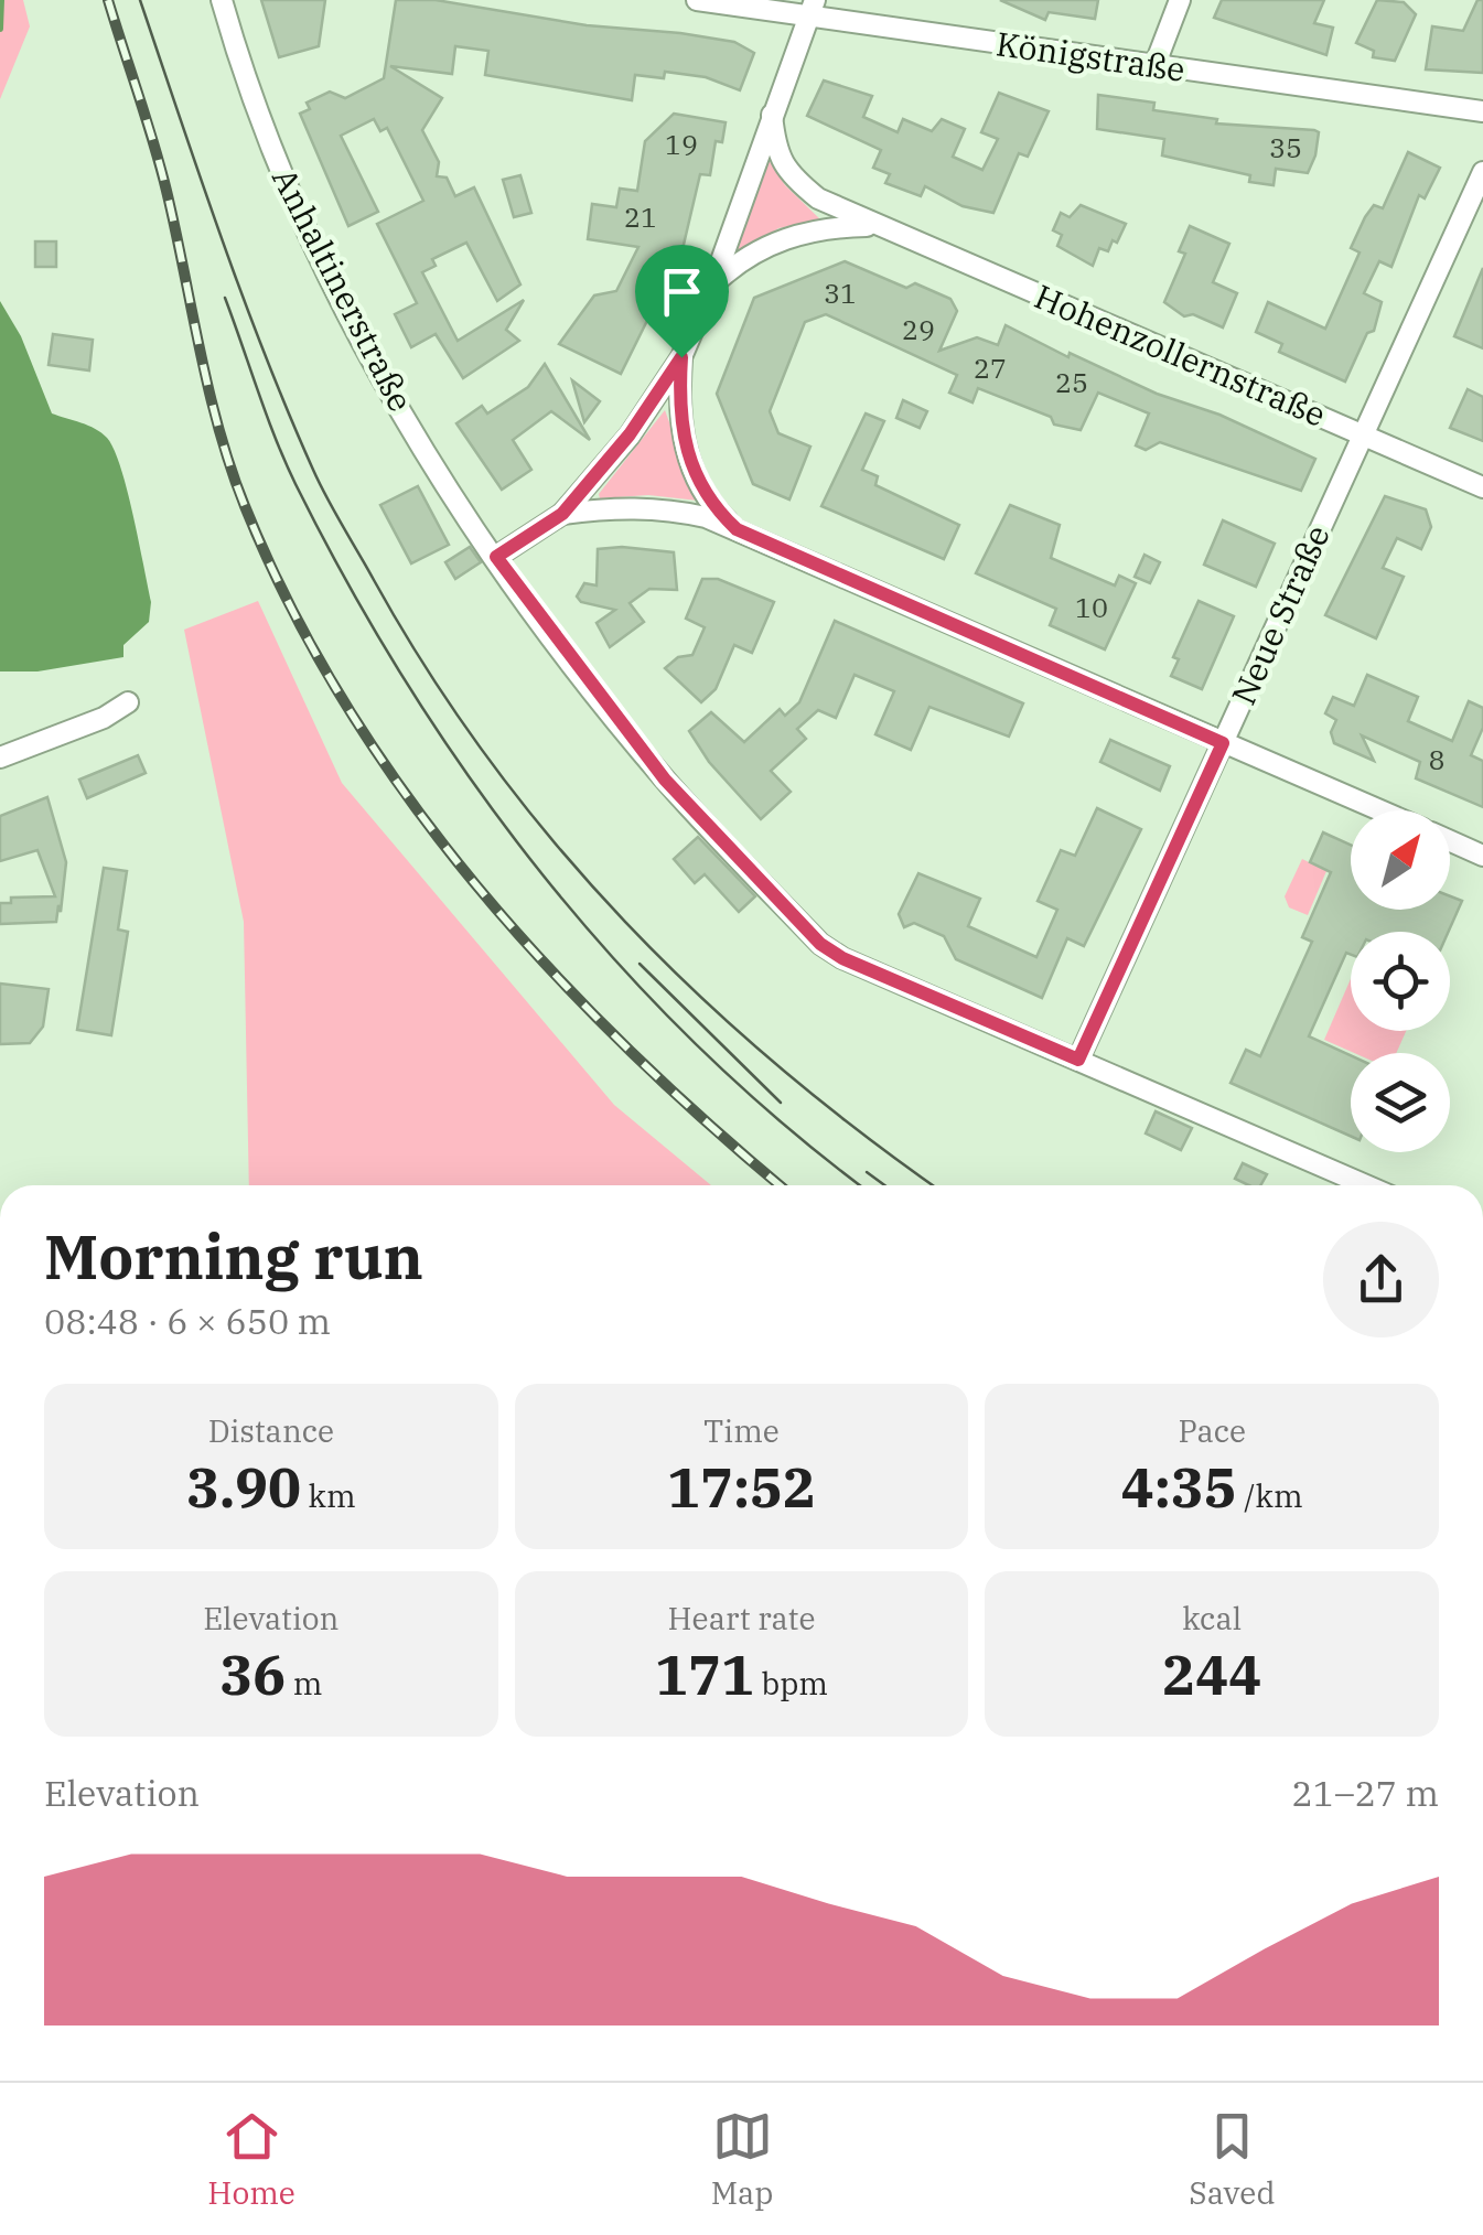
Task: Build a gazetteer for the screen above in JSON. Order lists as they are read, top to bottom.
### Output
{
  "streets": {
    "street": [
      "Königstraße",
      "Anhaltinerstraße",
      "Hohenzollernstraße",
      "Neue Straße"
    ]
  },
  "crossings": [
    ["Anhaltinerstraße", "Neue Straße"],
    ["Hohenzollernstraße", "Neue Straße"]
  ],
  "house_numbers": [
    "19",
    "35",
    "21",
    "31",
    "29",
    "27",
    "25",
    "10",
    "8"
  ],
  "north": "top right",
  "page": {
    "heading": ["Morning run", "08:48 · 6 × 650 m"],
    "stats": [
      ["Distance", "3.90 km"],
      ["Time", "17:52"],
      ["Pace", "4:35 /km"],
      ["Elevation", "36 m"],
      ["Heart rate", "171 bpm"],
      ["kcal", "244"]
    ],
    "chart": ["Elevation", "21–27 m"],
    "tabs": ["Home", "Map", "Saved"]
  }
}
